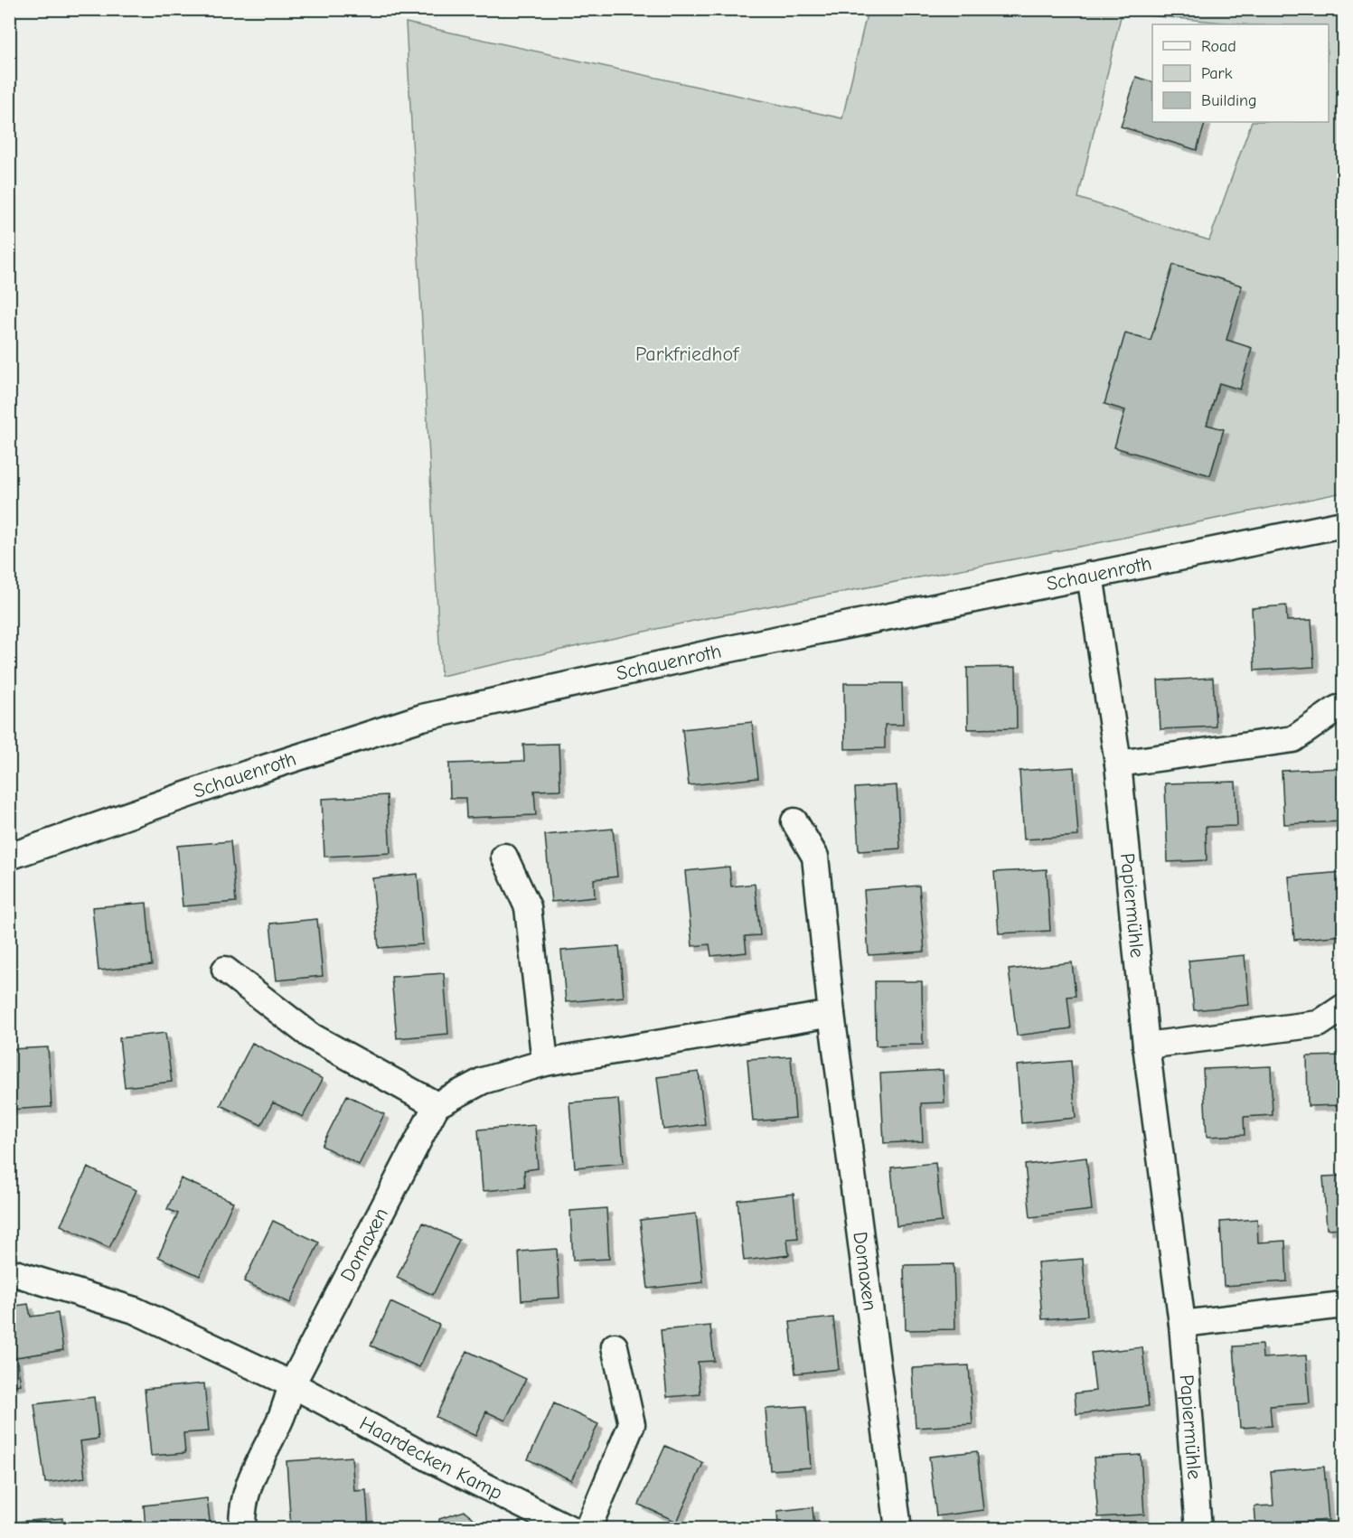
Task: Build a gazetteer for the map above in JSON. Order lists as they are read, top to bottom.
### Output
{
  "streets": {
    "street": [
      "Schauenroth",
      "Papiermühle",
      "Domaxen",
      "Haardecken Kamp"
    ]
  },
  "crossings": [
    ["Schauenroth", "Papiermühle"],
    ["Domaxen", "Haardecken Kamp"]
  ],
  "parks": ["Parkfriedhof"],
  "legend": ["Road", "Park", "Building"]
}
